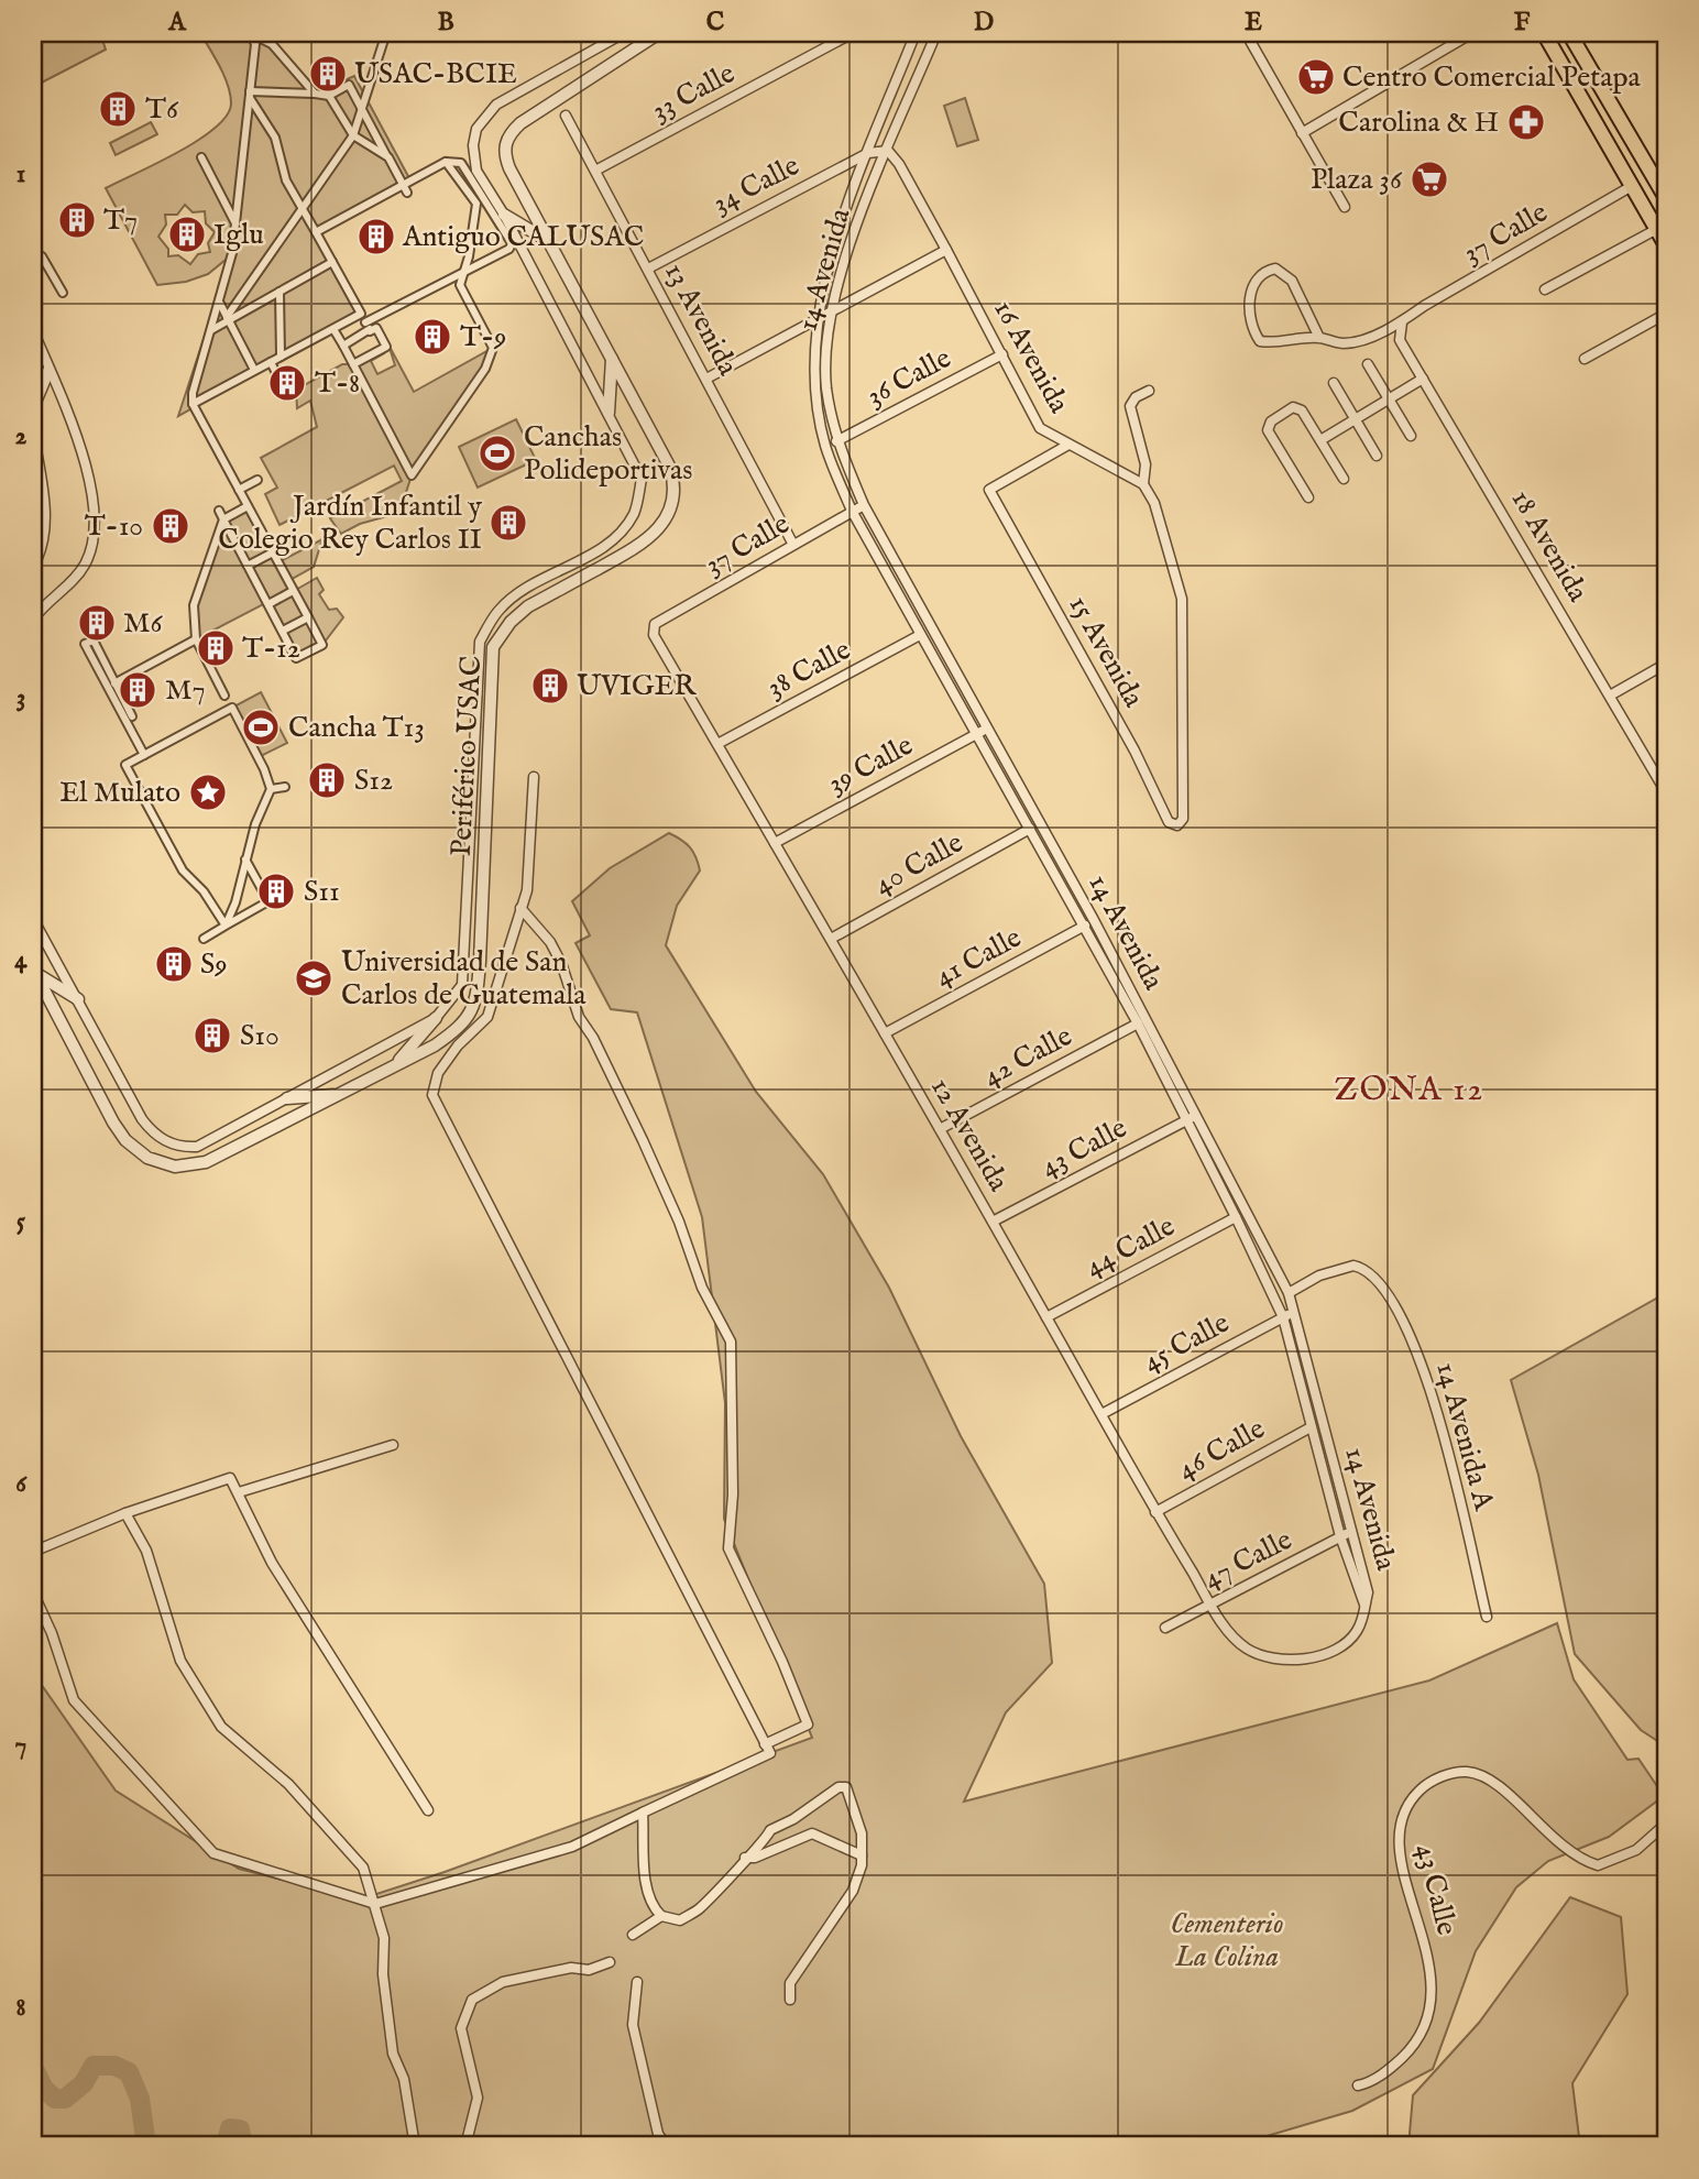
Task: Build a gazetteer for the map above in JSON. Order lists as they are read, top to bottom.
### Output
{
  "streets": {
    "street": [
      "33 Calle",
      "34 Calle",
      "37 Calle",
      "14 Avenida",
      "13 Avenida",
      "16 Avenida",
      "36 Calle",
      "18 Avenida",
      "15 Avenida",
      "38 Calle",
      "Periférico USAC",
      "39 Calle",
      "40 Calle",
      "41 Calle",
      "42 Calle",
      "12 Avenida",
      "43 Calle",
      "44 Calle",
      "45 Calle",
      "14 Avenida A",
      "46 Calle",
      "47 Calle"
    ]
  },
  "crossings": [
    ["33 Calle", "13 Avenida"],
    ["34 Calle", "14 Avenida"],
    ["34 Calle", "13 Avenida"],
    ["34 Calle", "16 Avenida"],
    ["37 Calle", "14 Avenida"],
    ["37 Calle", "13 Avenida"],
    ["37 Calle", "18 Avenida"],
    ["37 Calle", "12 Avenida"],
    ["14 Avenida", "16 Avenida"],
    ["14 Avenida", "36 Calle"],
    ["14 Avenida", "38 Calle"],
    ["14 Avenida", "39 Calle"],
    ["14 Avenida", "40 Calle"],
    ["14 Avenida", "41 Calle"],
    ["14 Avenida", "42 Calle"],
    ["14 Avenida", "12 Avenida"],
    ["14 Avenida", "43 Calle"],
    ["14 Avenida", "44 Calle"],
    ["14 Avenida", "45 Calle"],
    ["14 Avenida", "14 Avenida A"],
    ["14 Avenida", "46 Calle"],
    ["14 Avenida", "47 Calle"],
    ["16 Avenida", "36 Calle"],
    ["16 Avenida", "15 Avenida"],
    ["38 Calle", "12 Avenida"],
    ["39 Calle", "12 Avenida"],
    ["40 Calle", "12 Avenida"],
    ["41 Calle", "12 Avenida"],
    ["42 Calle", "12 Avenida"],
    ["12 Avenida", "43 Calle"],
    ["12 Avenida", "44 Calle"],
    ["12 Avenida", "45 Calle"],
    ["12 Avenida", "46 Calle"],
    ["12 Avenida", "47 Calle"]
  ],
  "districts": ["ZONA 12"],
  "parks": ["Cementerio La Colina"],
  "places": {
    "building": [
      "USAC-BCIE",
      "T6",
      "T7",
      "Iglu",
      "Antiguo CALUSAC",
      "T-9",
      "T-8",
      "Jardín Infantil y Colegio Rey Carlos II",
      "T-10",
      "M6",
      "T-12",
      "UVIGER",
      "M7",
      "S12",
      "S11",
      "S9",
      "S10"
    ],
    "supermarket": ["Centro Comercial Petapa", "Plaza 36"],
    "pharmacy": ["Carolina & H"],
    "sports": ["Canchas Polideportivas", "Cancha T13"],
    "place": ["El Mulato"],
    "school or university": ["Universidad de San Carlos de Guatemala"]
  },
  "grid": {
    "columns": [
      "A",
      "B",
      "C",
      "D",
      "E",
      "F"
    ],
    "rows": [
      "1",
      "2",
      "3",
      "4",
      "5",
      "6",
      "7",
      "8"
    ]
  }
}
